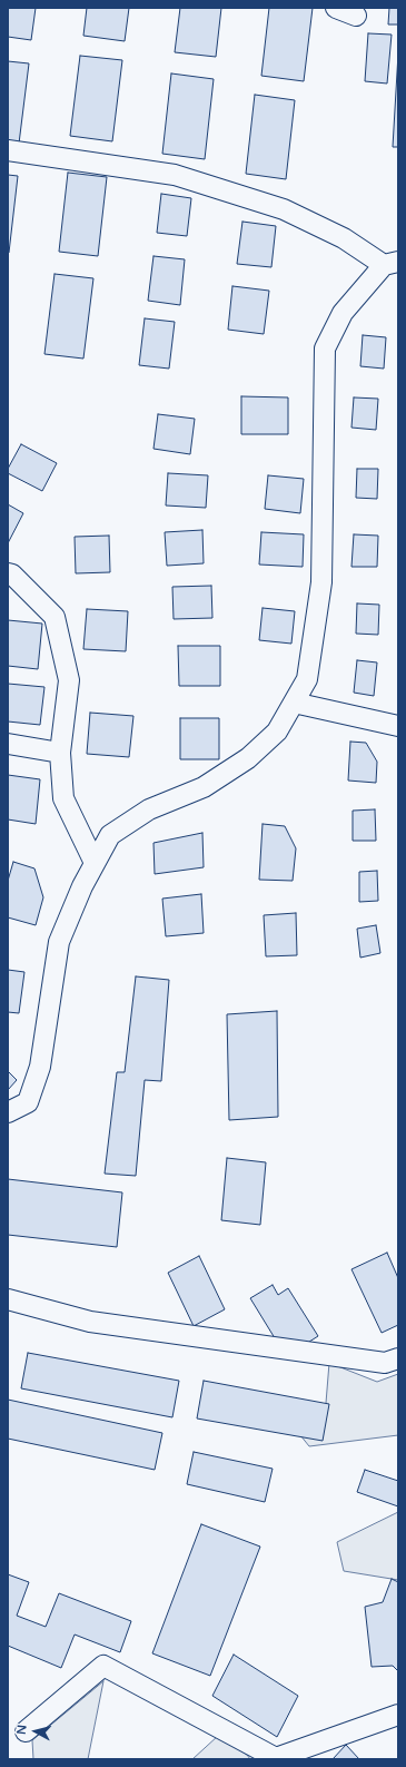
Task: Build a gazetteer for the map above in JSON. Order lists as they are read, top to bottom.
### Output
{
  "north": "left"
}
